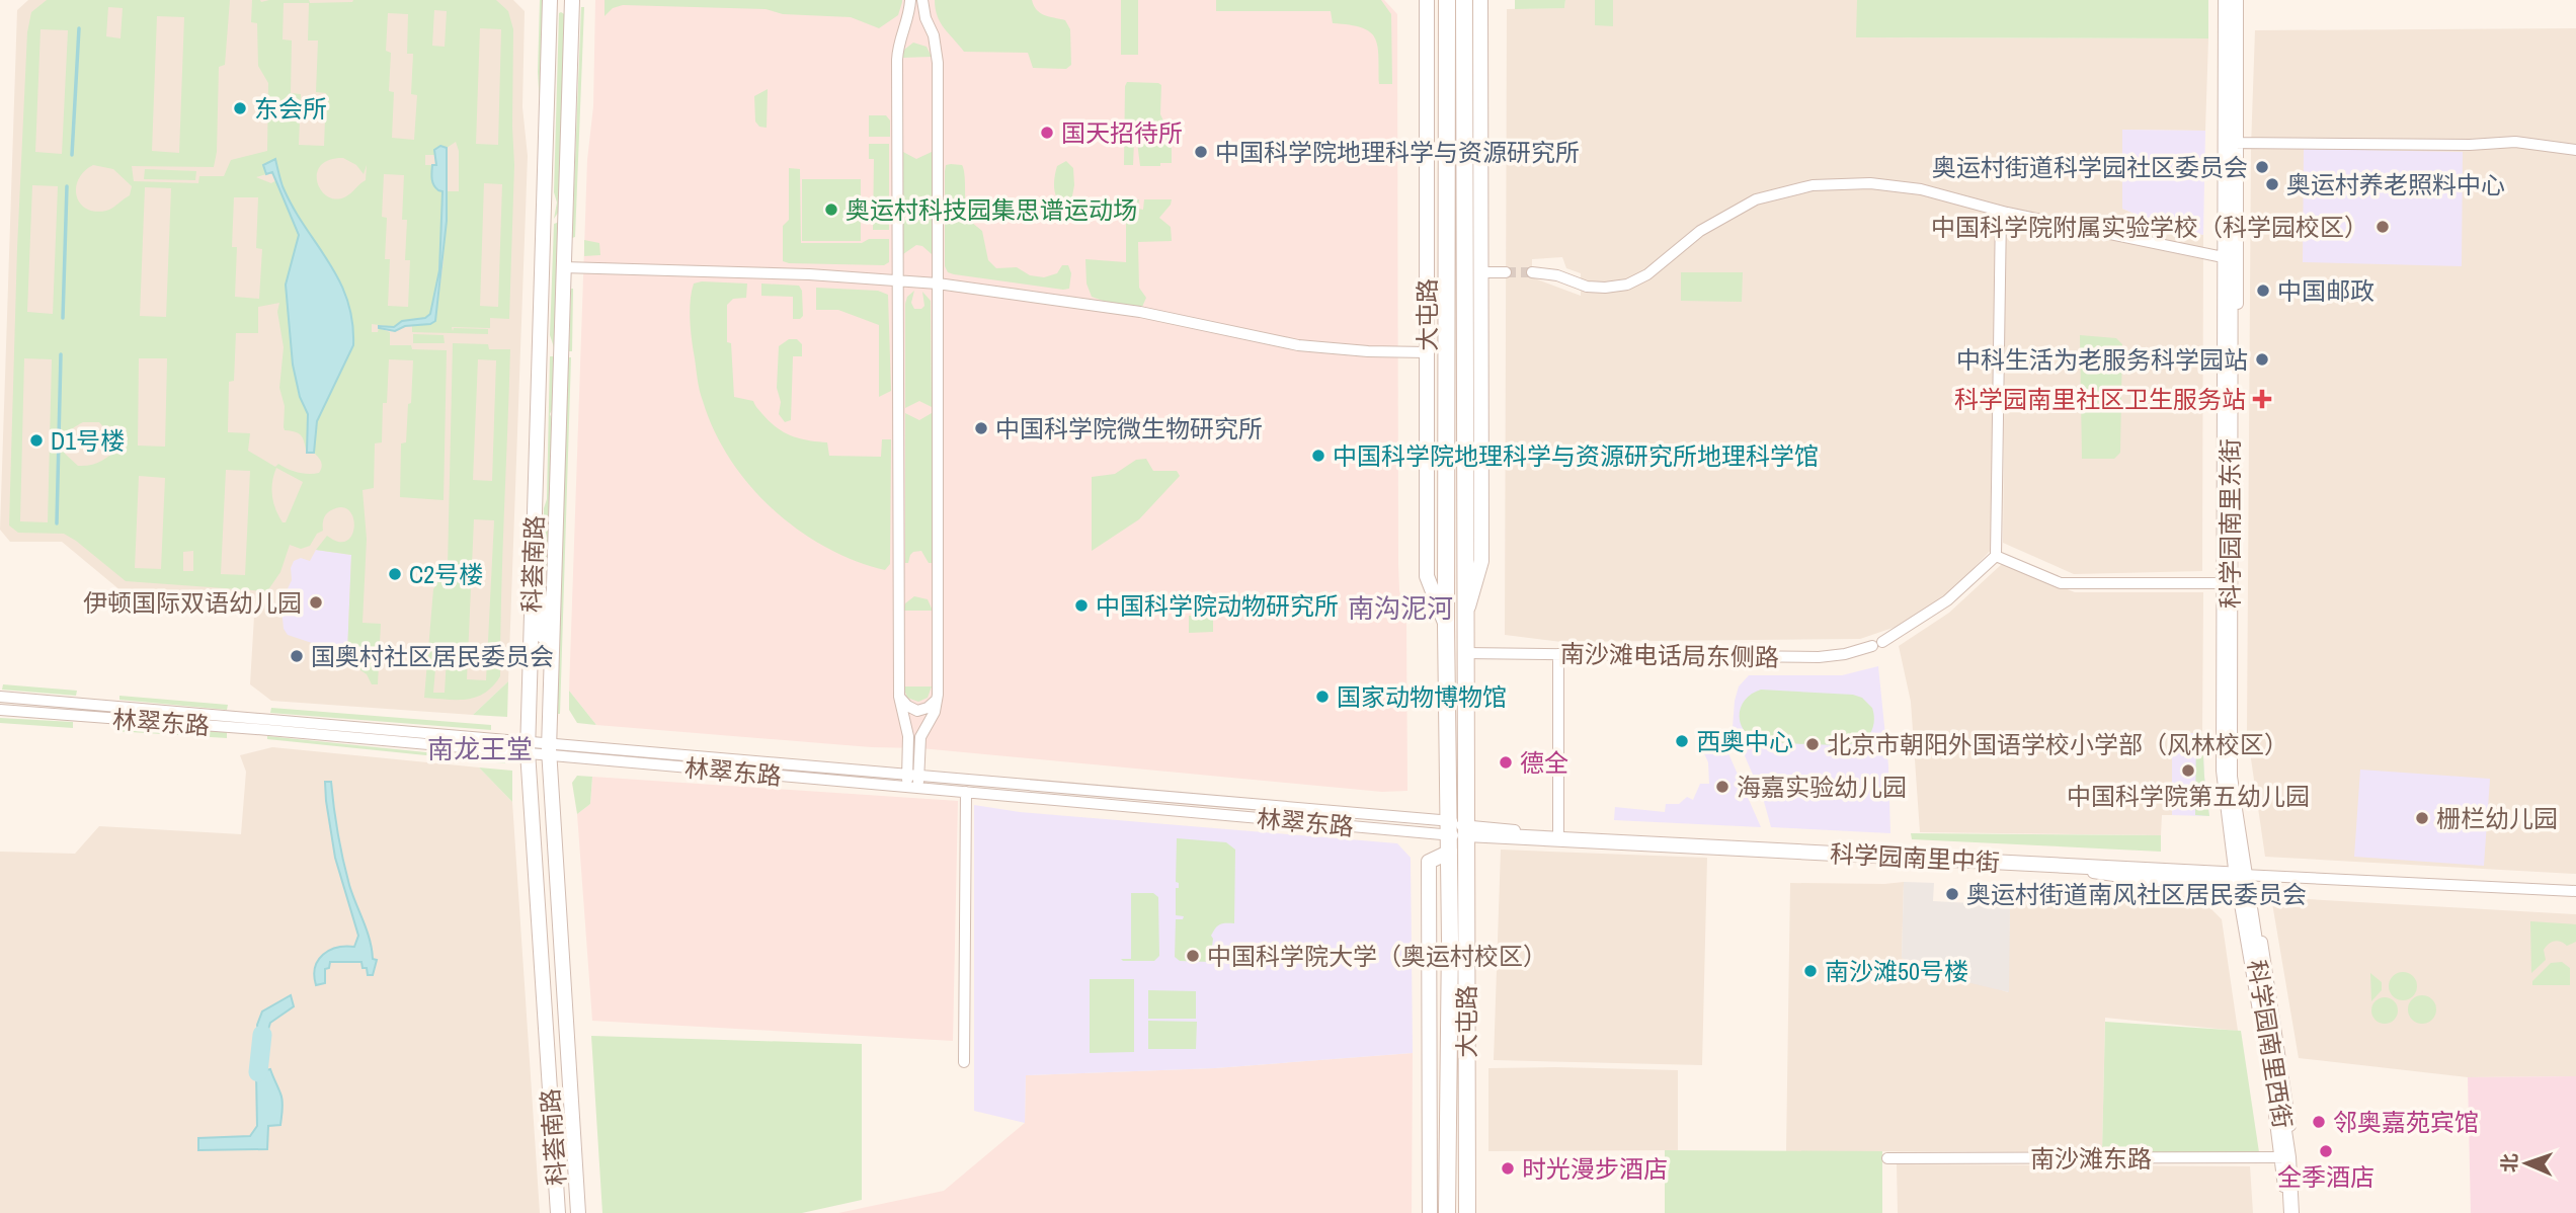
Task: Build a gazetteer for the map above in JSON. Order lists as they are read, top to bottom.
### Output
{
  "streets": {
    "main road": ["大屯路"],
    "street": [
      "科学园南里东街",
      "科荟南路",
      "南沙滩电话局东侧路",
      "林翠东路",
      "科学园南里中街",
      "科学园南里西街",
      "南沙滩东路"
    ]
  },
  "crossings": [
    ["大屯路", "南沙滩电话局东侧路"],
    ["大屯路", "林翠东路"],
    ["大屯路", "科学园南里中街"],
    ["科学园南里东街", "科学园南里中街"],
    ["科学园南里东街", "科学园南里西街"],
    ["科荟南路", "林翠东路"],
    ["科学园南里中街", "科学园南里西街"],
    ["科学园南里西街", "南沙滩东路"]
  ],
  "districts": ["南沟泥河", "南龙王堂"],
  "places": {
    "other": [
      "东会所",
      "国天招待所",
      "中国科学院地理科学与资源研究所",
      "奥运村街道科学园社区委员会",
      "奥运村养老照料中心",
      "奥运村科技园集思谱运动场",
      "中国科学院附属实验学校（科学园校区）",
      "中国邮政",
      "中科生活为老服务科学园站",
      "中国科学院微生物研究所",
      "D1号楼",
      "中国科学院地理科学与资源研究所地理科学馆",
      "C2号楼",
      "伊顿国际双语幼儿园",
      "中国科学院动物研究所",
      "国奥村社区居民委员会",
      "国家动物博物馆",
      "西奥中心",
      "北京市朝阳外国语学校小学部（风林校区）",
      "德全",
      "中国科学院第五幼儿园",
      "海嘉实验幼儿园",
      "栅栏幼儿园",
      "奥运村街道南风社区居民委员会",
      "中国科学院大学（奥运村校区）",
      "南沙滩50号楼",
      "邻奥嘉苑宾馆",
      "全季酒店",
      "时光漫步酒店"
    ],
    "health": ["科学园南里社区卫生服务站"]
  },
  "north": "left"
}
